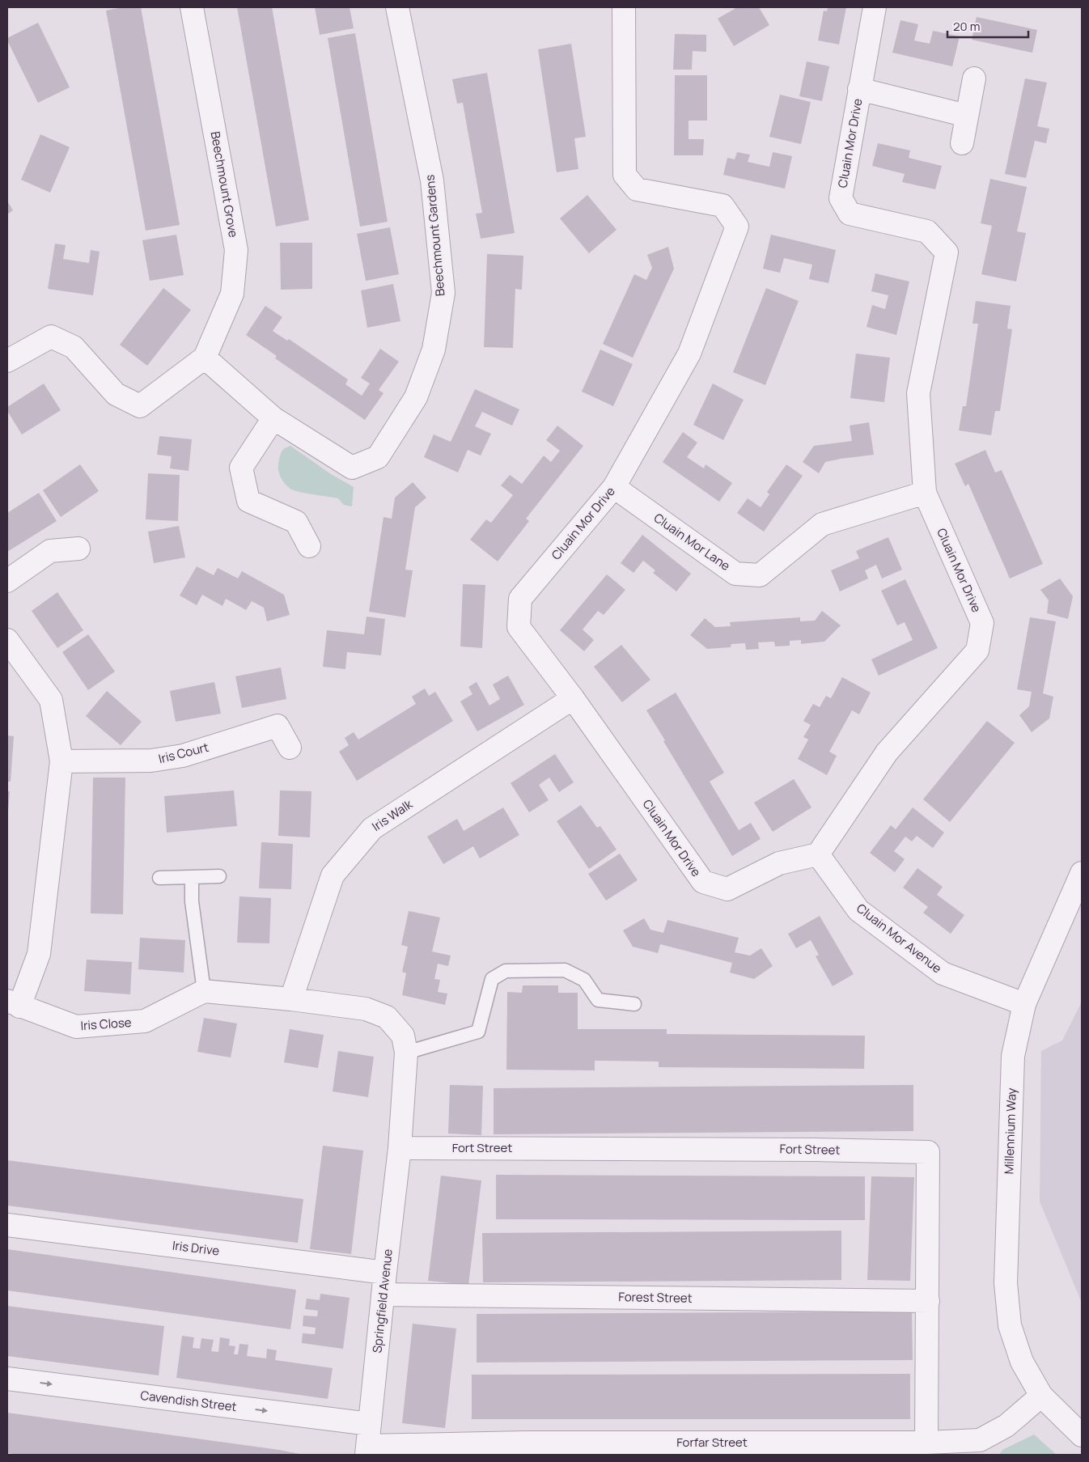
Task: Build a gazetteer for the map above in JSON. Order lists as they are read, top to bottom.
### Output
{
  "streets": {
    "street": [
      "Cluain Mor Drive",
      "Beechmount Grove",
      "Beechmount Gardens",
      "Cluain Mor Lane",
      "Iris Court",
      "Iris Walk",
      "Cluain Mor Avenue",
      "Iris Close",
      "Millennium Way",
      "Fort Street",
      "Iris Drive",
      "Forest Street",
      "Springfield Avenue",
      "Cavendish Street",
      "Forfar Street"
    ]
  },
  "crossings": [
    ["Cluain Mor Drive", "Cluain Mor Lane"],
    ["Cluain Mor Drive", "Iris Walk"],
    ["Cluain Mor Drive", "Cluain Mor Avenue"],
    ["Beechmount Grove", "Beechmount Gardens"],
    ["Iris Court", "Iris Close"],
    ["Cluain Mor Avenue", "Millennium Way"],
    ["Millennium Way", "Forfar Street"],
    ["Fort Street", "Forest Street"],
    ["Fort Street", "Springfield Avenue"],
    ["Fort Street", "Forfar Street"],
    ["Iris Drive", "Springfield Avenue"],
    ["Forest Street", "Springfield Avenue"],
    ["Springfield Avenue", "Cavendish Street"],
    ["Springfield Avenue", "Forfar Street"]
  ],
  "one_way": ["Cavendish Street"],
  "scale_bar": "20 m"
}
